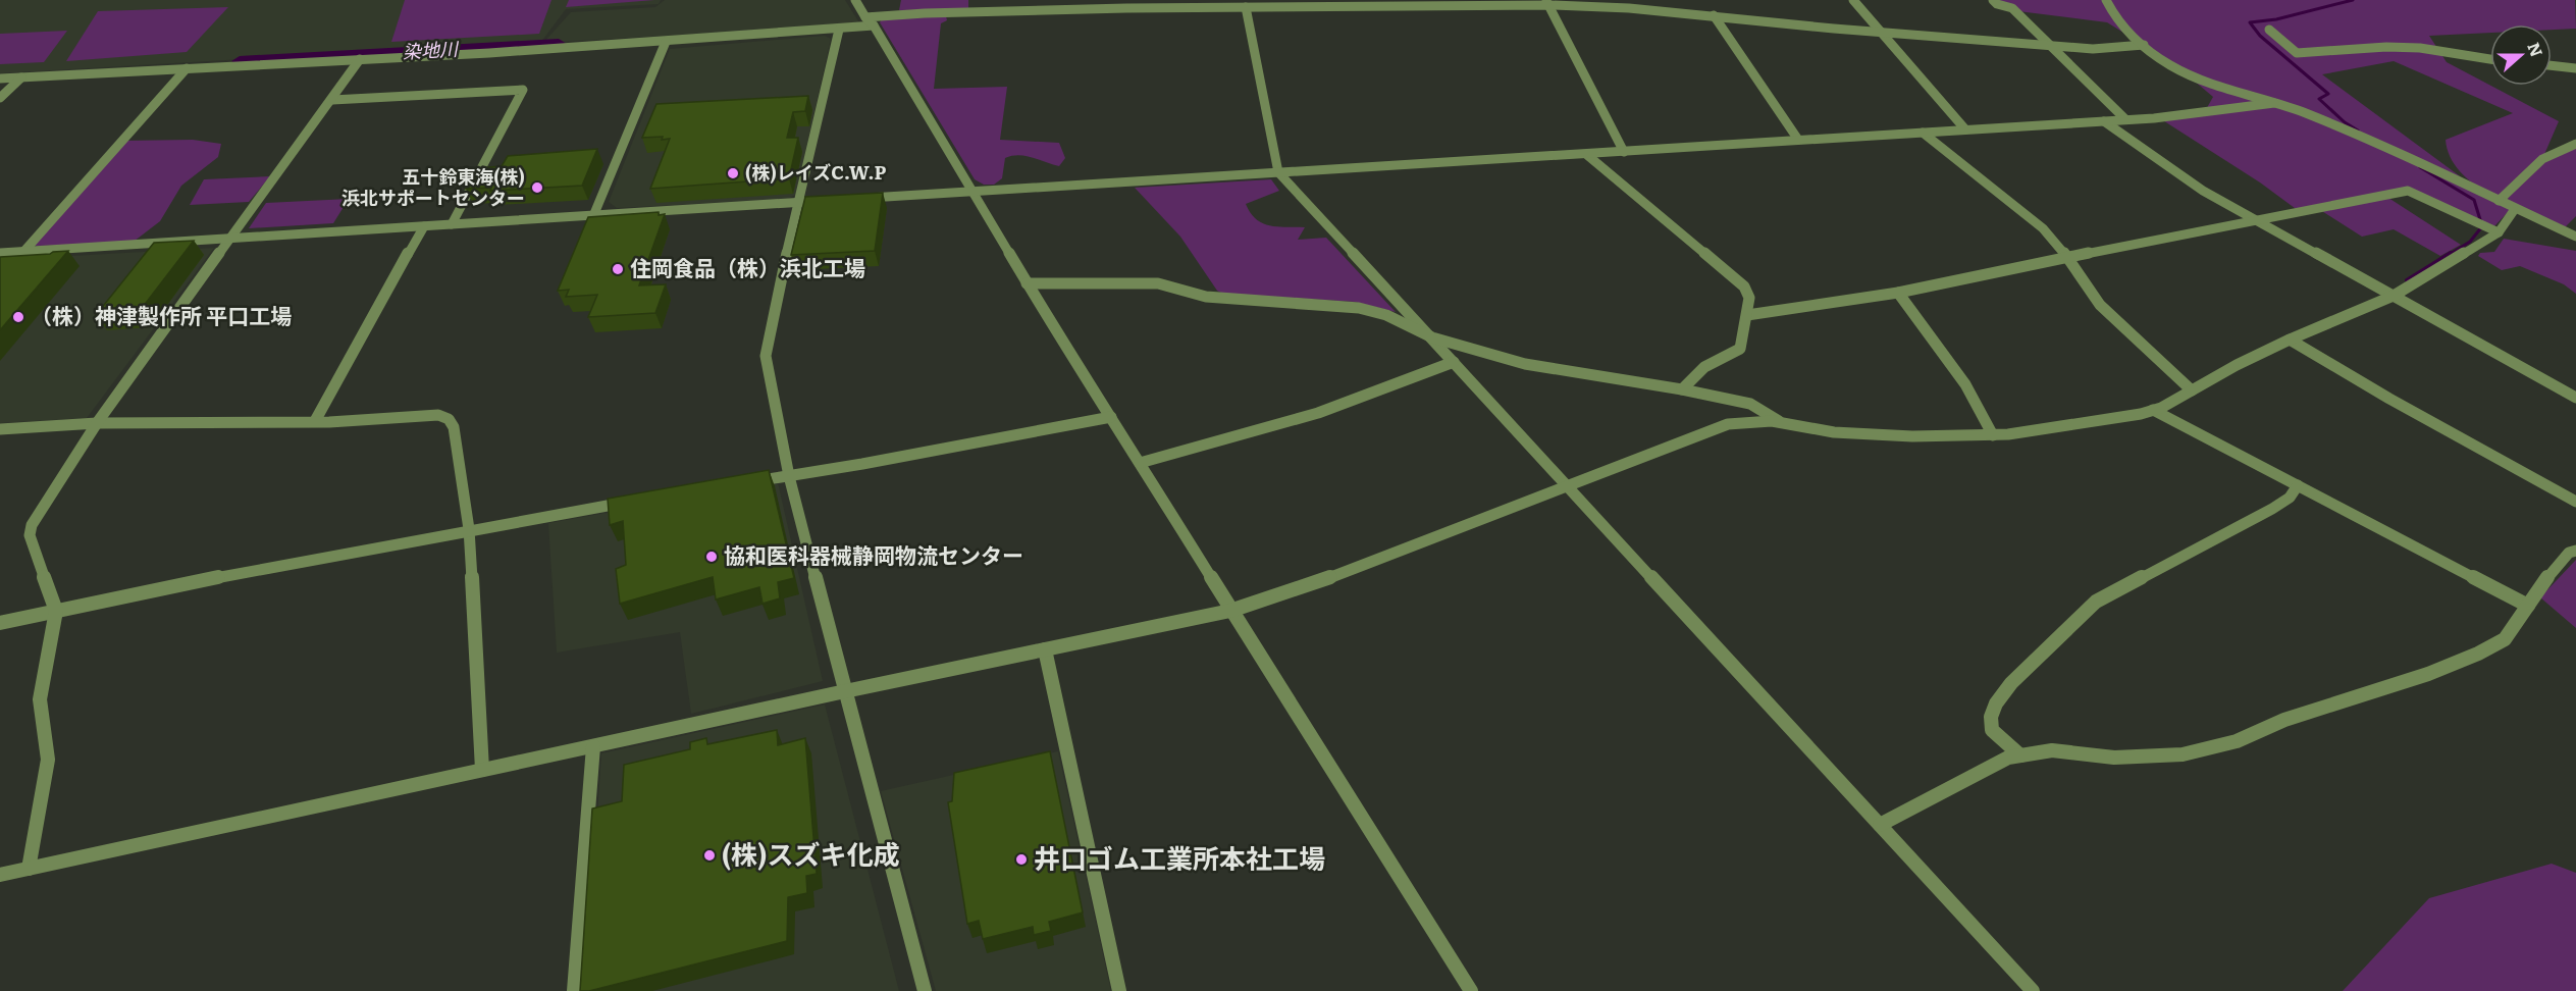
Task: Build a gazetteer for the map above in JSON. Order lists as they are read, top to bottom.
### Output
{
  "water": ["染地川"],
  "places": [
    "(株)レイズC.W.P",
    "五十鈴東海(株) 浜北サポートセンター",
    "住岡食品（株）浜北工場",
    "（株）神津製作所 平口工場",
    "協和医科器械静岡物流センター",
    "(株)スズキ化成",
    "井口ゴム工業所本社工場"
  ],
  "north": "right"
}
